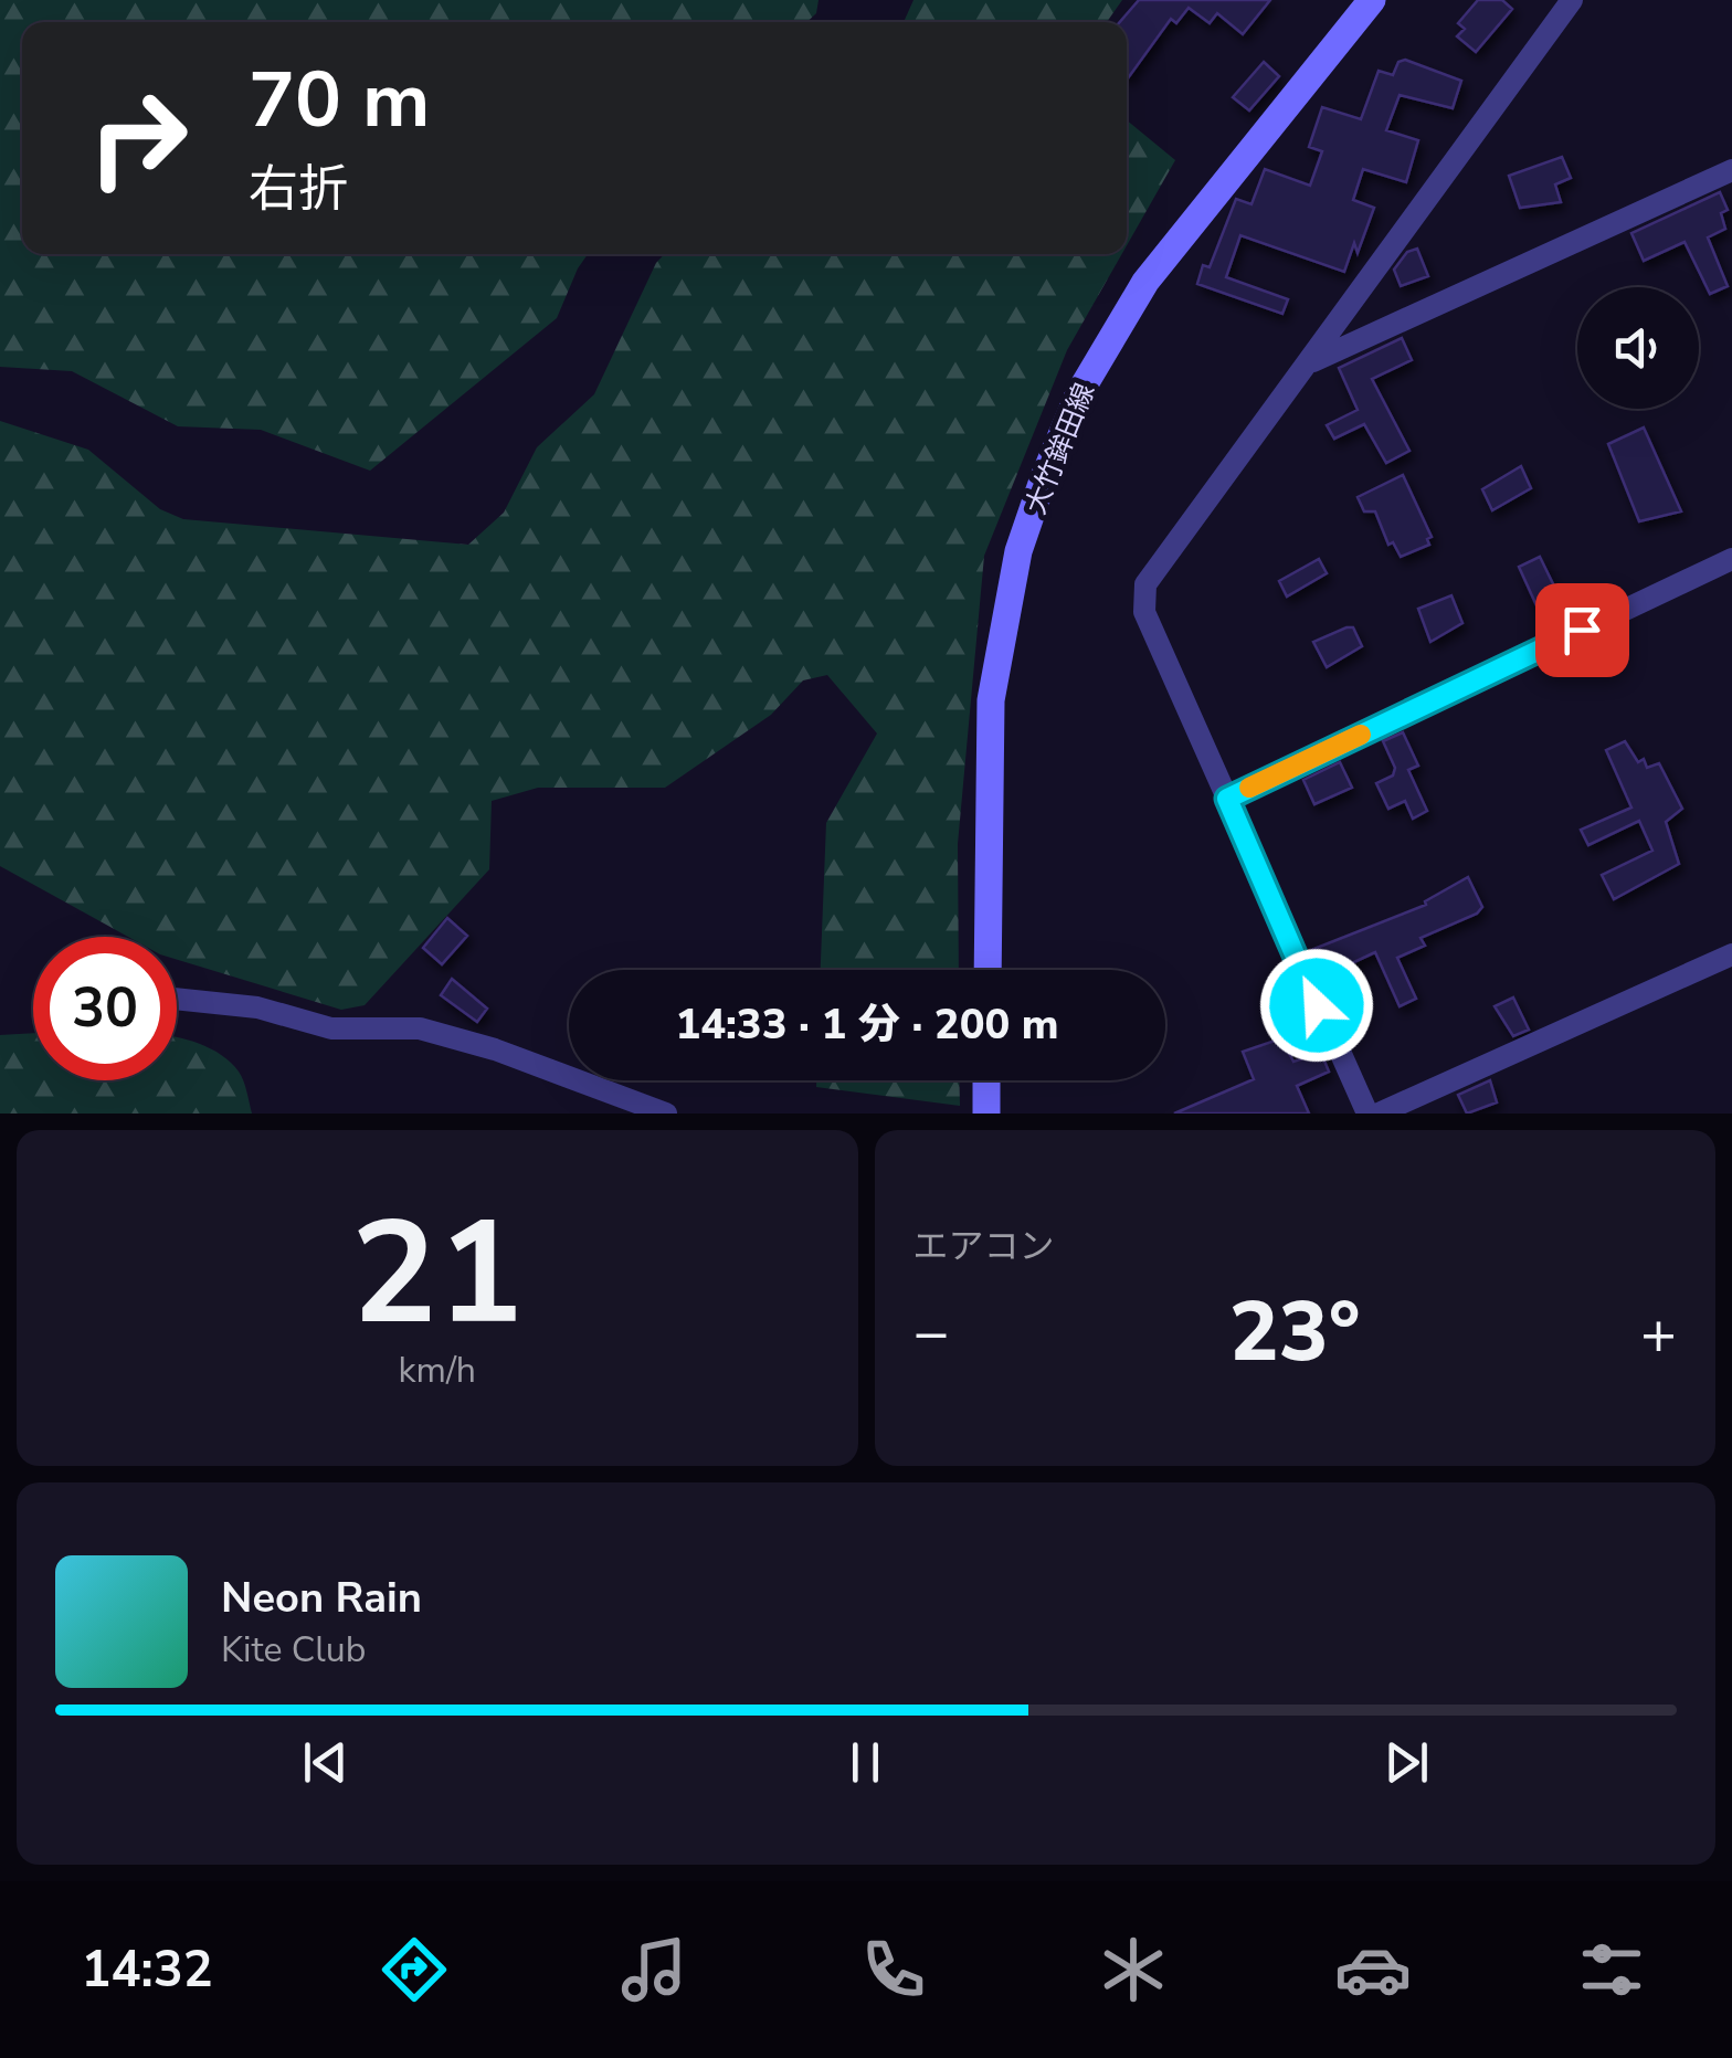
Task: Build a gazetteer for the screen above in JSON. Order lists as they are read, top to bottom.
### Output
{
  "streets": {
    "main road": ["大竹鉾田線"]
  },
  "page": {
    "turn": ["70 m", "右折"],
    "limit": "30",
    "trip": "14:33 · 1 分 · 200 m",
    "tile": [
      ["21", "km/h"],
      "エアコン"
    ],
    "heat": ["−", "23°", "+"],
    "song": ["Neon Rain", "Kite Club"],
    "tabs": "14:32"
  }
}
